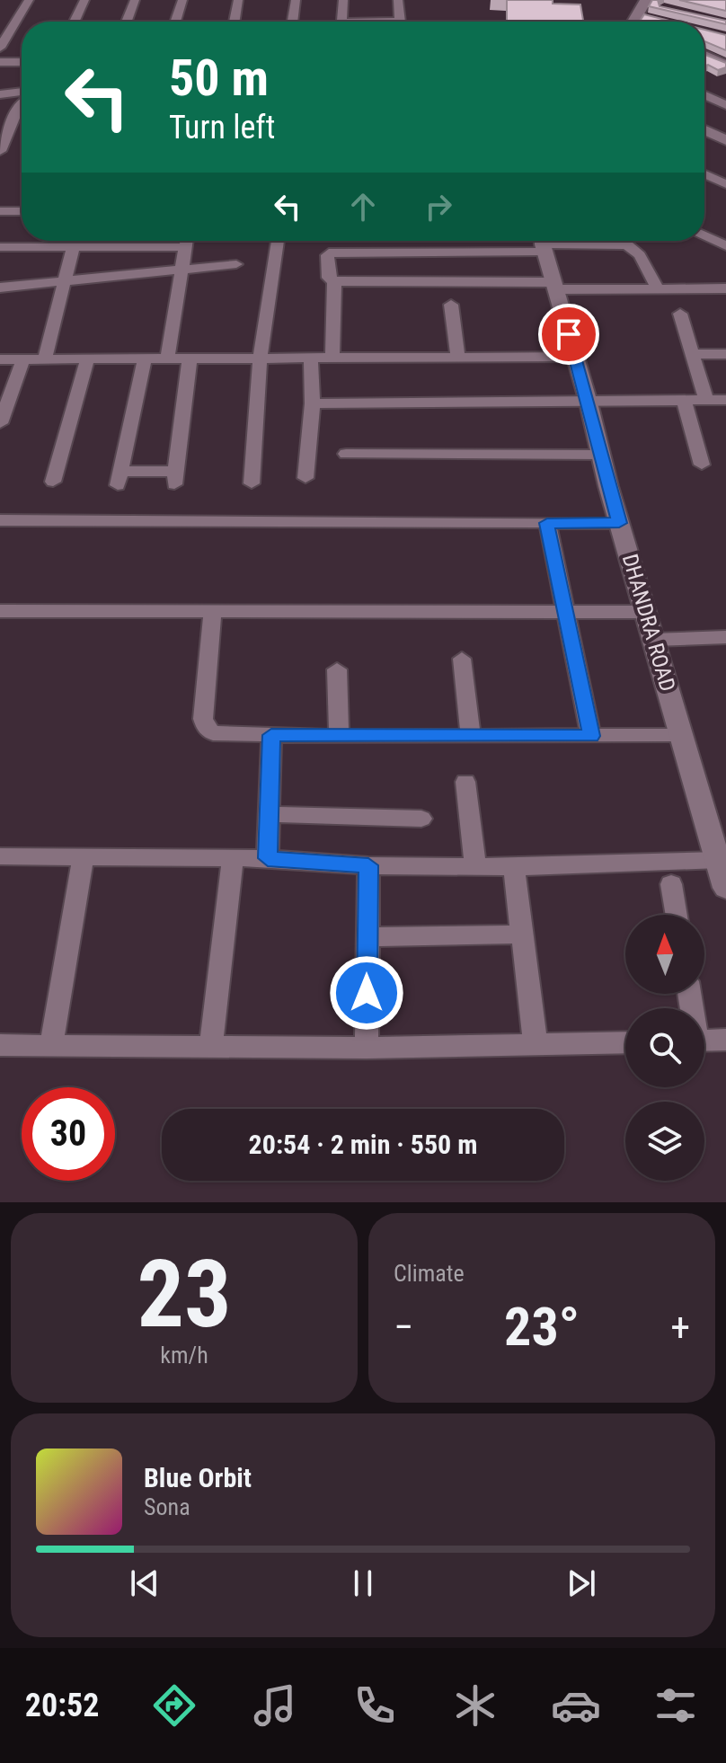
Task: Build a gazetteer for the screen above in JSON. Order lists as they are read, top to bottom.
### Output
{
  "streets": {
    "street": ["DHANDRA ROAD"]
  },
  "north": "top",
  "page": {
    "turn": ["50 m", "Turn left"],
    "limit": "30",
    "trip": "20:54 · 2 min · 550 m",
    "tile": [
      ["23", "km/h"],
      "Climate"
    ],
    "heat": ["−", "23°", "+"],
    "song": ["Blue Orbit", "Sona"],
    "tabs": "20:52"
  }
}
